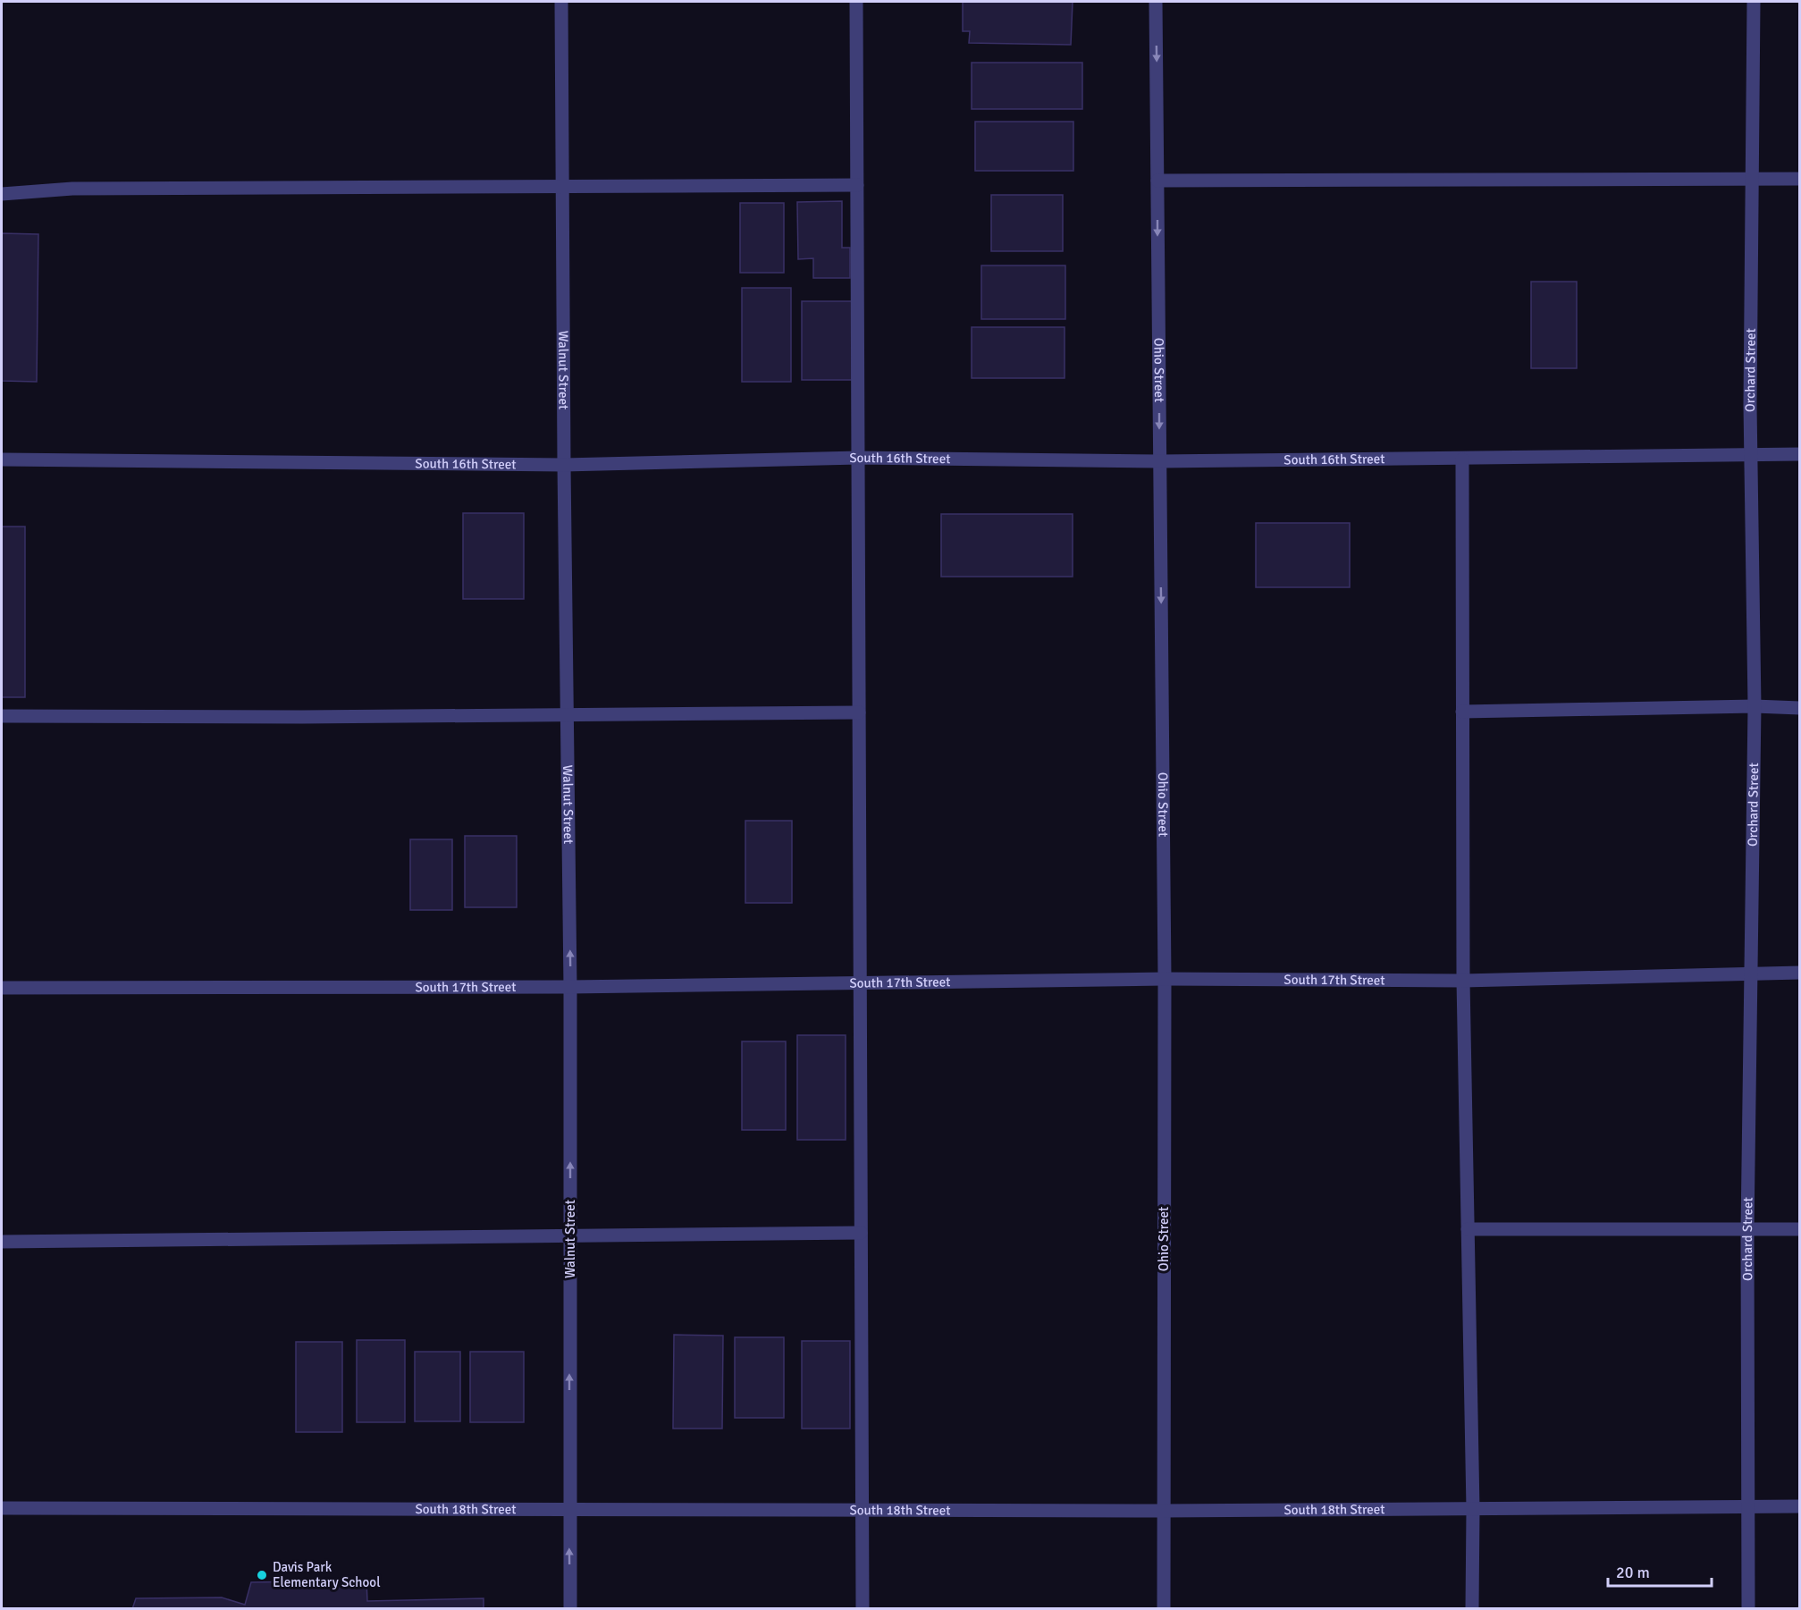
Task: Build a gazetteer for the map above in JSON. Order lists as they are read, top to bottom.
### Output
{
  "streets": {
    "street": [
      "Walnut Street",
      "Ohio Street",
      "Orchard Street",
      "South 16th Street",
      "South 17th Street",
      "South 18th Street"
    ]
  },
  "crossings": [
    ["Walnut Street", "South 16th Street"],
    ["Walnut Street", "South 17th Street"],
    ["Walnut Street", "South 18th Street"],
    ["Ohio Street", "South 16th Street"],
    ["Ohio Street", "South 17th Street"],
    ["Ohio Street", "South 18th Street"],
    ["Orchard Street", "South 16th Street"],
    ["Orchard Street", "South 17th Street"],
    ["Orchard Street", "South 18th Street"]
  ],
  "one_way": ["Walnut Street", "Ohio Street"],
  "places": ["Davis Park Elementary School"],
  "scale_bar": "20 m"
}
